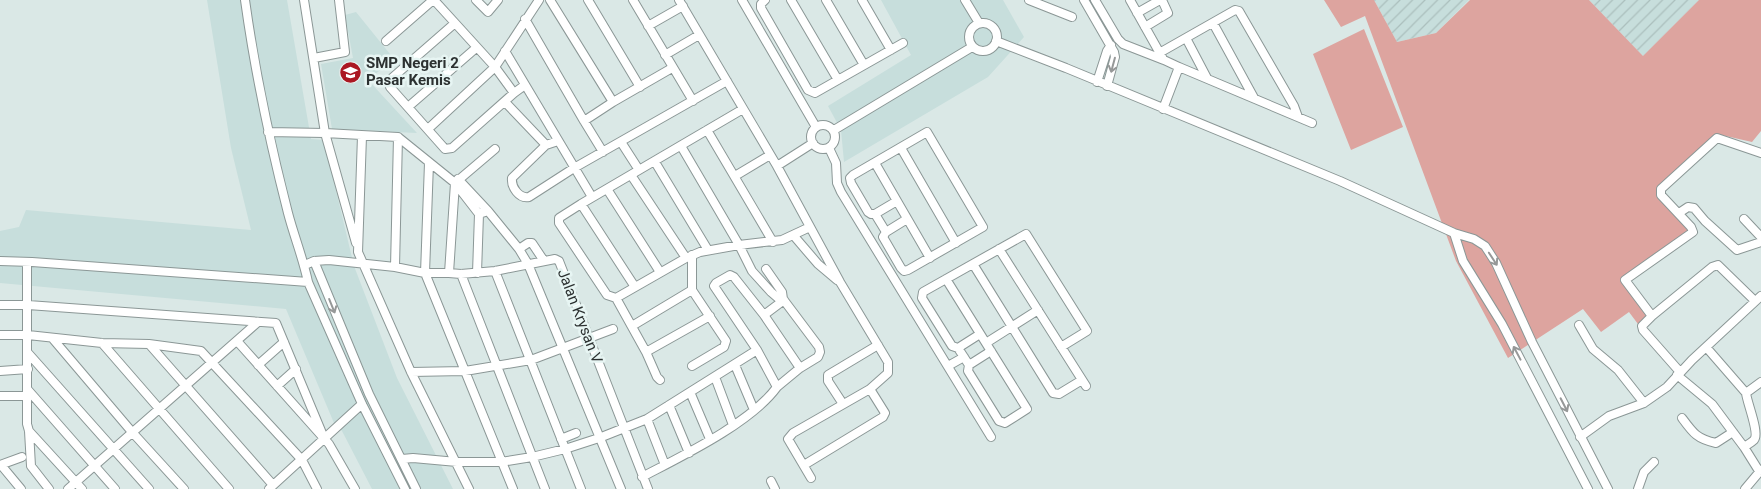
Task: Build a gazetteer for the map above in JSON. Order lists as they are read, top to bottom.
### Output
{
  "streets": {
    "street": ["Jalan Krysan V"]
  },
  "places": {
    "school or university": ["SMP Negeri 2 Pasar Kemis"]
  }
}
